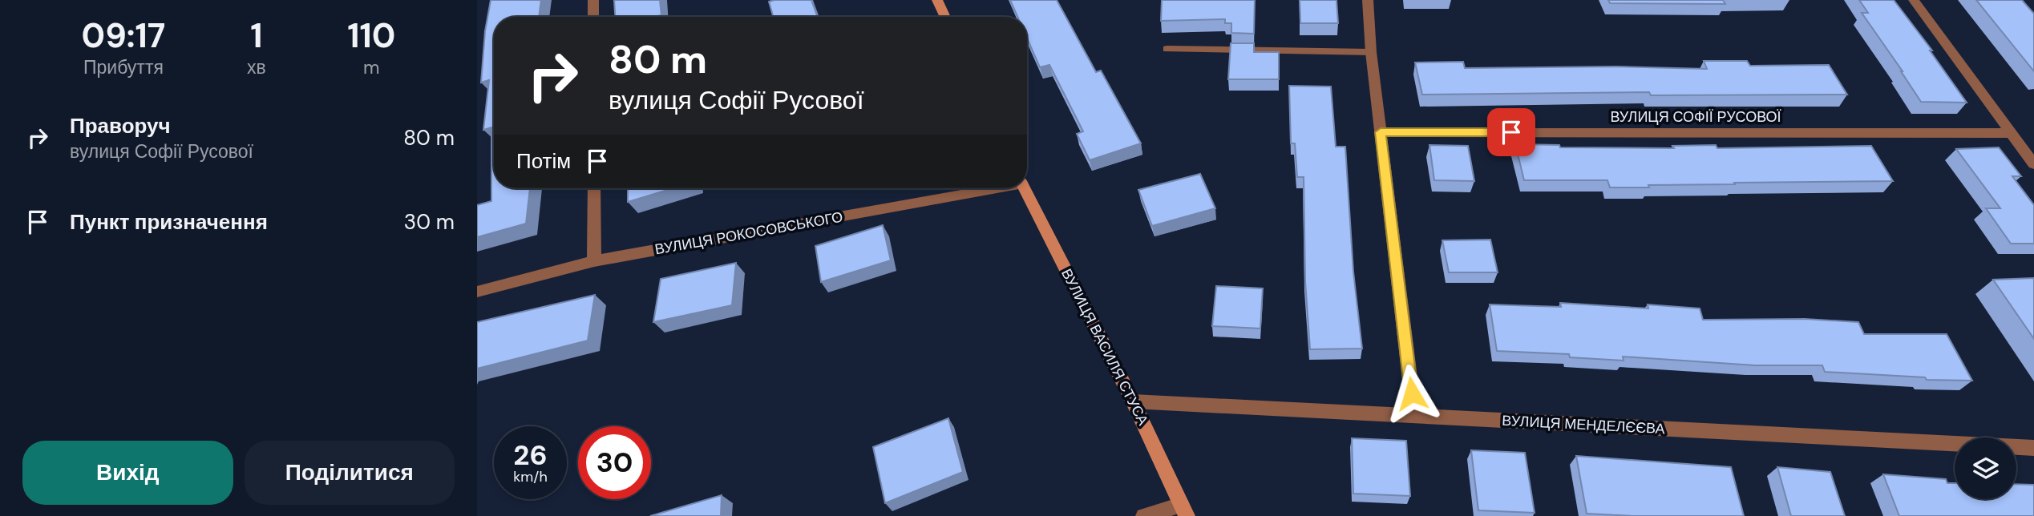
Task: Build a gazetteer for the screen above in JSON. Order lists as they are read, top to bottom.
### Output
{
  "streets": {
    "street": [
      "ВУЛИЦЯ СОФІЇ РУСОВОЇ",
      "ВУЛИЦЯ РОКОСОВСЬКОГО",
      "ВУЛИЦЯ ВАСИЛЯ СТУСА",
      "ВУЛИЦЯ МЕНДЕЛЄЄВА"
    ]
  },
  "crossings": [
    ["ВУЛИЦЯ ВАСИЛЯ СТУСА", "ВУЛИЦЯ МЕНДЕЛЄЄВА"]
  ],
  "page": {
    "eta": [
      "09:17",
      "Прибуття",
      "1",
      "хв",
      "110",
      "m"
    ],
    "turn": ["80 m", "вулиця Софії Русової"],
    "list": [
      {
        "name": "Праворуч",
        "note": "вулиця Софії Русової",
        "value": "80 m"
      },
      {
        "name": "Пункт призначення",
        "value": "30 m"
      }
    ],
    "then": "Потім",
    "speed": "26 km/h",
    "limit": "30",
    "buttons": ["Вихід", "Поділитися"]
  }
}
